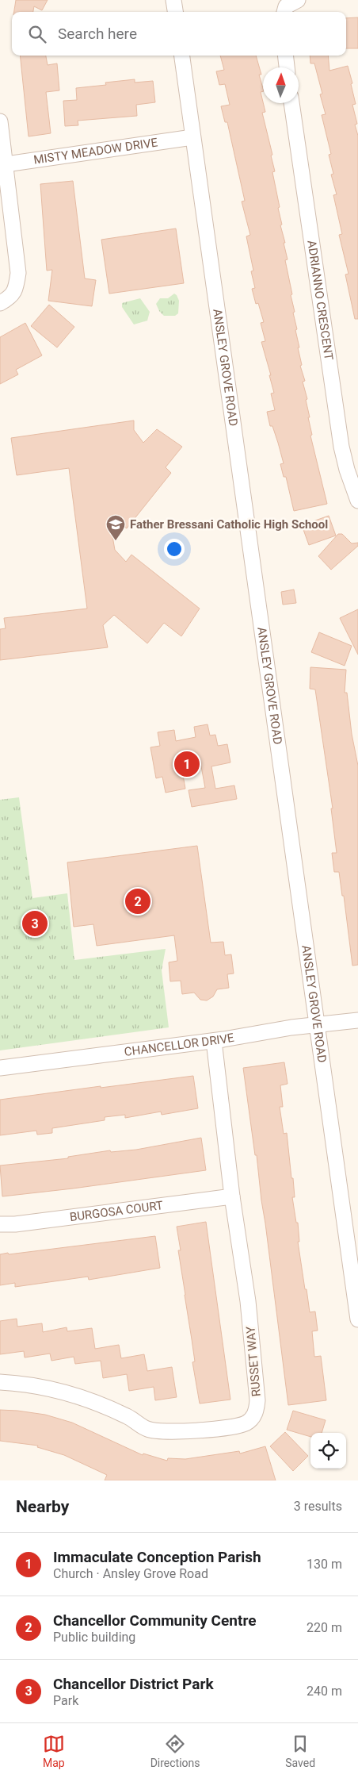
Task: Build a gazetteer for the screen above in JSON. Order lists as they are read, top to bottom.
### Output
{
  "streets": {
    "street": [
      "MISTY MEADOW DRIVE",
      "ADRIANNO CRESCENT",
      "ANSLEY GROVE ROAD",
      "CHANCELLOR DRIVE",
      "BURGOSA COURT",
      "RUSSET WAY"
    ]
  },
  "crossings": [
    ["MISTY MEADOW DRIVE", "ANSLEY GROVE ROAD"],
    ["ANSLEY GROVE ROAD", "CHANCELLOR DRIVE"],
    ["CHANCELLOR DRIVE", "RUSSET WAY"],
    ["BURGOSA COURT", "RUSSET WAY"]
  ],
  "places": {
    "school or university": ["Father Bressani Catholic High School"]
  },
  "north": "top",
  "page": {
    "search": "Search here",
    "pins": ["1", "2", "3"],
    "heading": ["Nearby", "3 results"],
    "list": [
      {
        "mark": "1",
        "name": "Immaculate Conception Parish",
        "note": "Church · Ansley Grove Road",
        "value": "130 m"
      },
      {
        "mark": "2",
        "name": "Chancellor Community Centre",
        "note": "Public building",
        "value": "220 m"
      },
      {
        "mark": "3",
        "name": "Chancellor District Park",
        "note": "Park",
        "value": "240 m"
      }
    ],
    "nav": ["Map", "Directions", "Saved"]
  }
}
